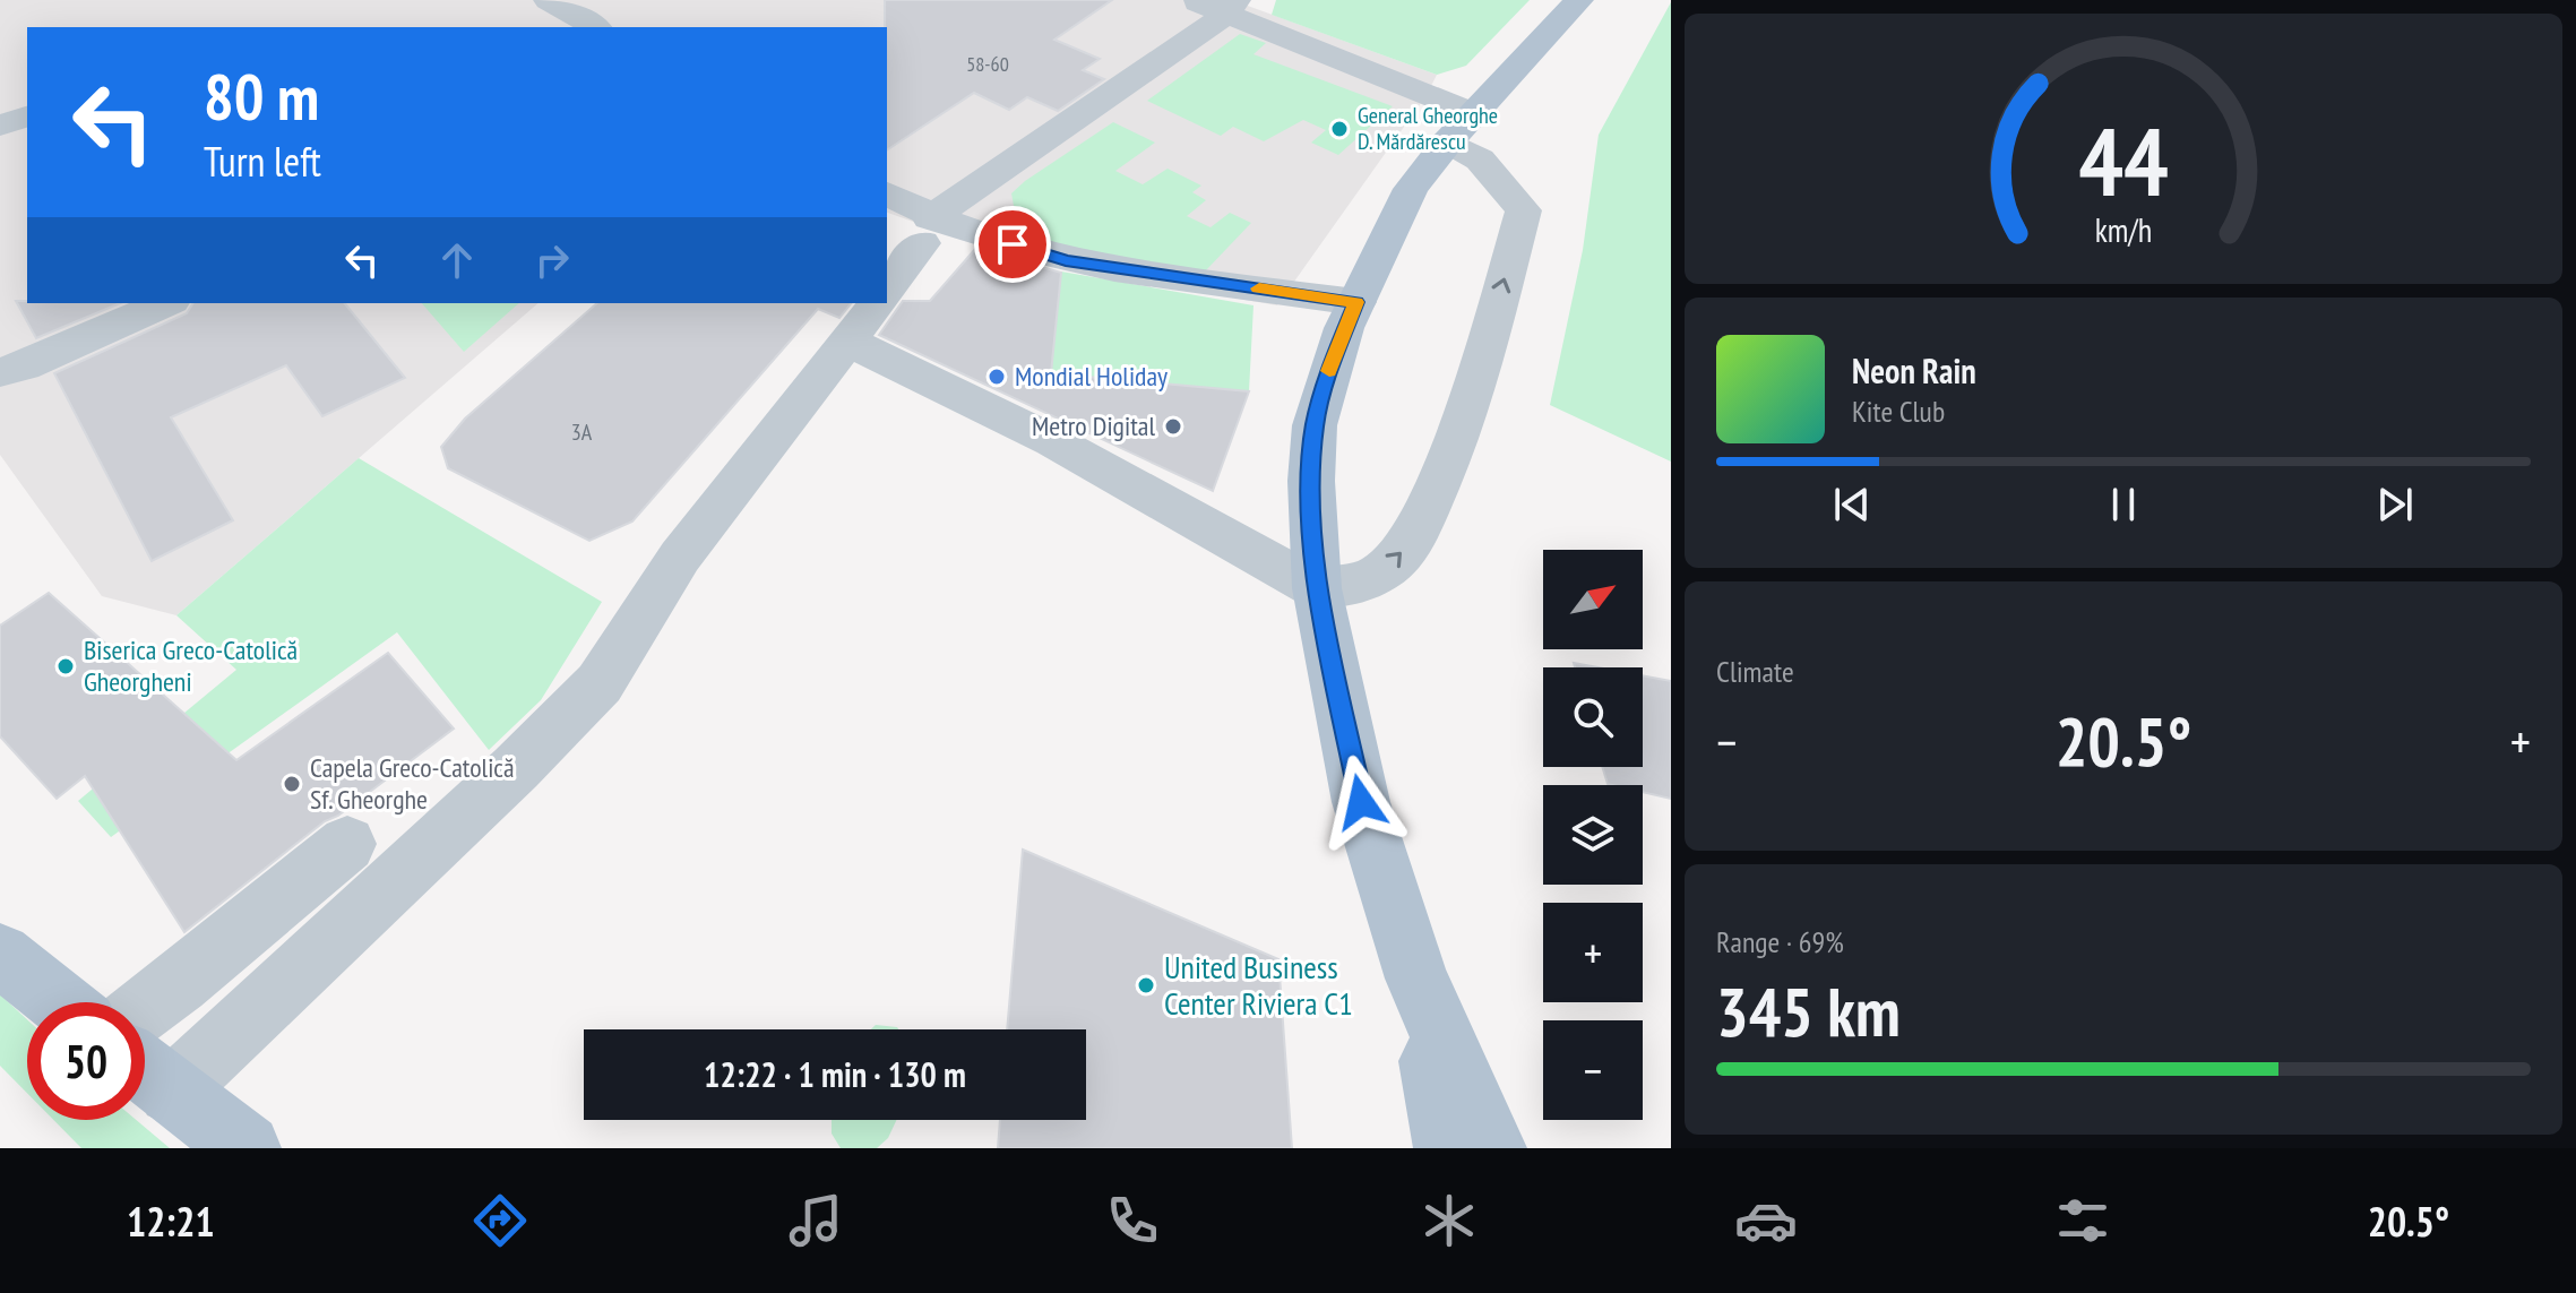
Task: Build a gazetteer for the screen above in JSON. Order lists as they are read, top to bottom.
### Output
{
  "places": [
    "General Gheorghe D. Mărdărescu",
    "Mondial Holiday",
    "Metro Digital",
    "Biserica Greco-Catolică Gheorgheni",
    "Capela Greco-Catolică Sf. Gheorghe",
    "United Business Center Riviera C1"
  ],
  "house_numbers": ["58-60", "3A"],
  "north": "top right",
  "page": {
    "turn": ["80 m", "Turn left"],
    "song": ["Neon Rain", "Kite Club"],
    "map_buttons": ["+", "−"],
    "tile": [
      "Climate",
      ["Range · 69%", "345 km"]
    ],
    "heat": ["−", "20.5°", "+"],
    "limit": "50",
    "trip": "12:22 · 1 min · 130 m",
    "tabs": ["12:21", "20.5°"],
    "gauge": ["44", "km/h"]
  }
}
